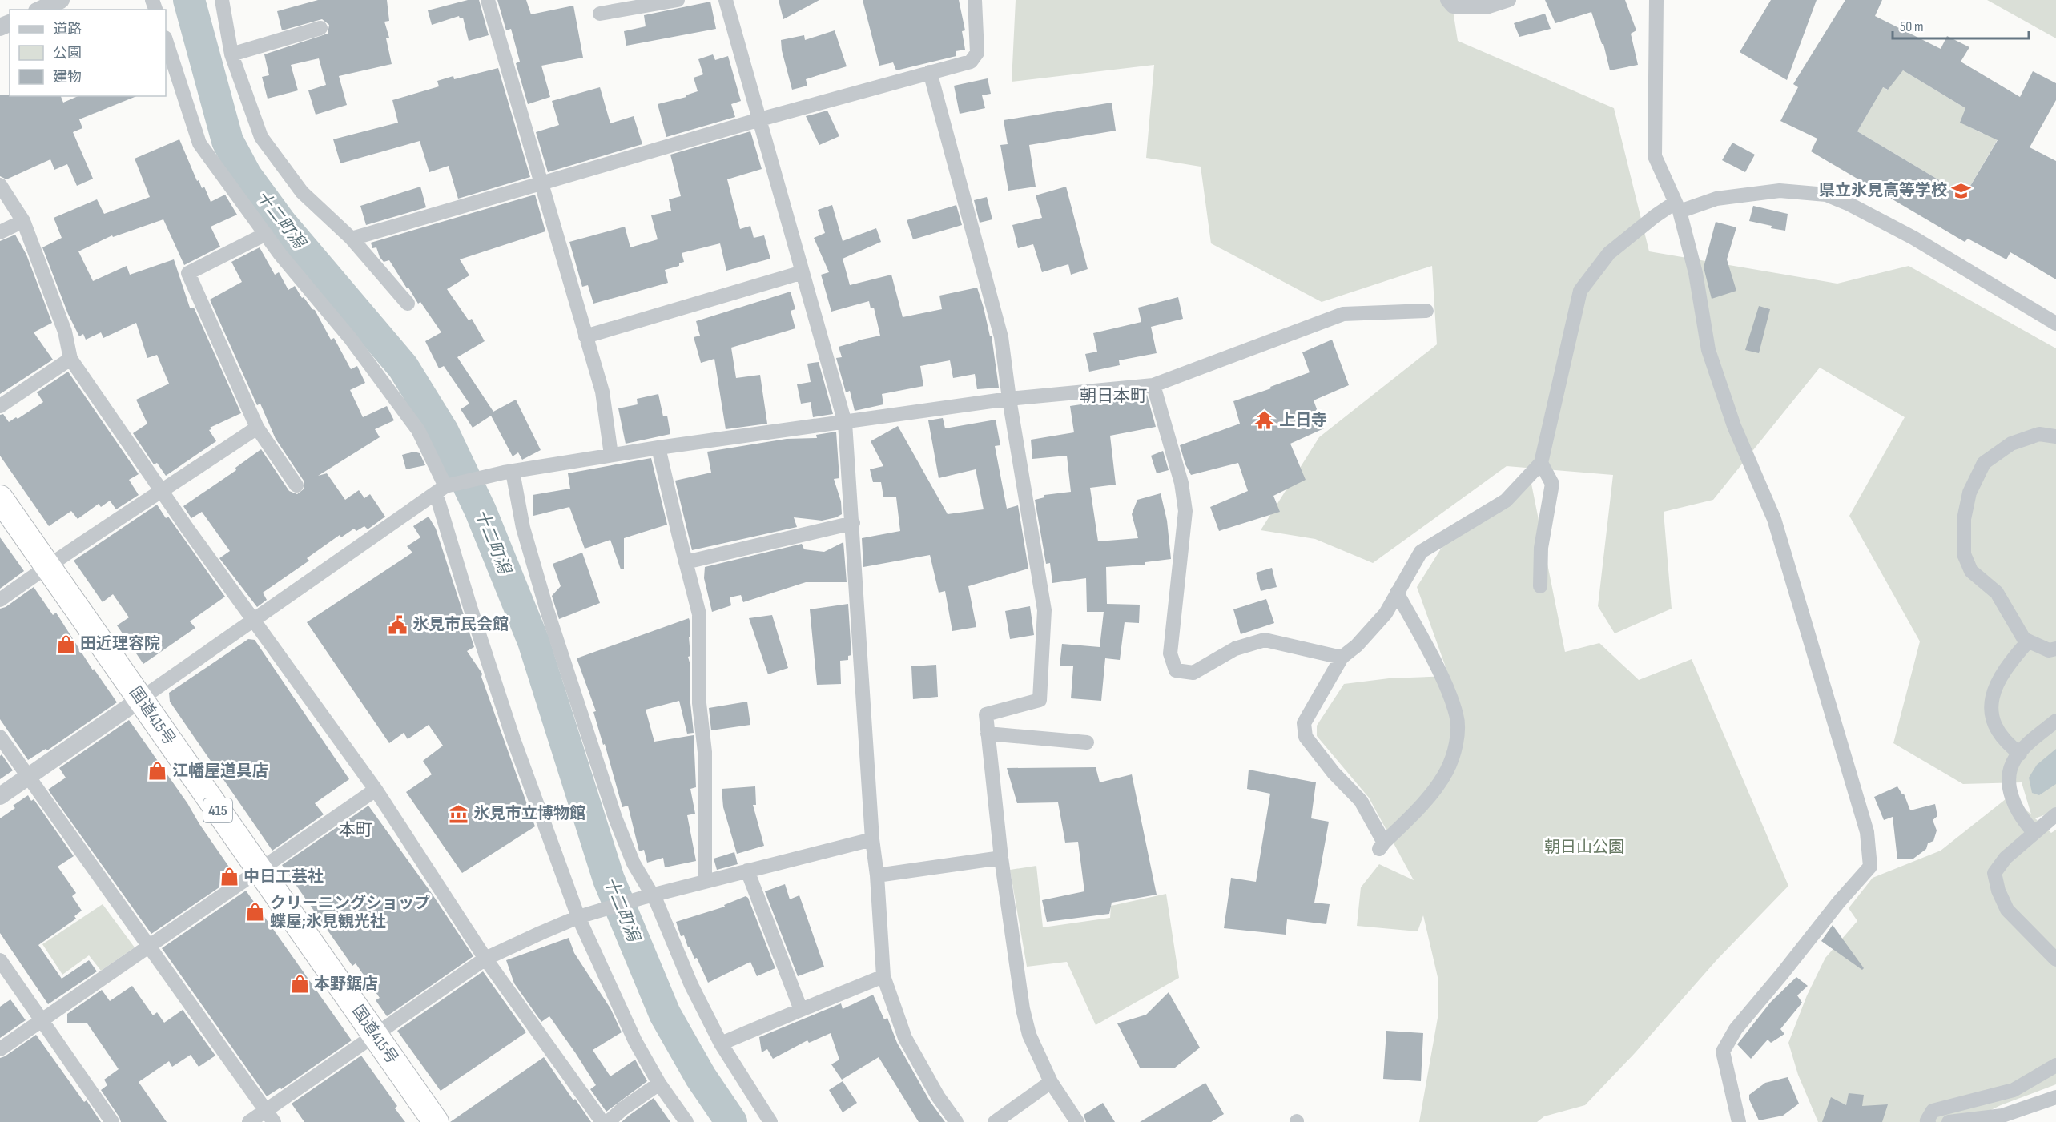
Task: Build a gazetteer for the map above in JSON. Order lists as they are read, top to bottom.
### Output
{
  "streets": {
    "highway": ["国道415号", "415"]
  },
  "districts": ["朝日本町", "本町"],
  "water": ["十二町潟"],
  "parks": ["朝日山公園"],
  "places": {
    "school or university": ["県立氷見高等学校"],
    "temple": ["上日寺"],
    "public building": ["氷見市民会館"],
    "shop": [
      "田近理容院",
      "江幡屋道具店",
      "中日工芸社",
      "クリーニングショップ 蝶屋;氷見観光社",
      "本野鋸店"
    ],
    "museum": ["氷見市立博物館"]
  },
  "legend": ["道路", "公園", "建物"],
  "scale_bar": "50 m"
}
